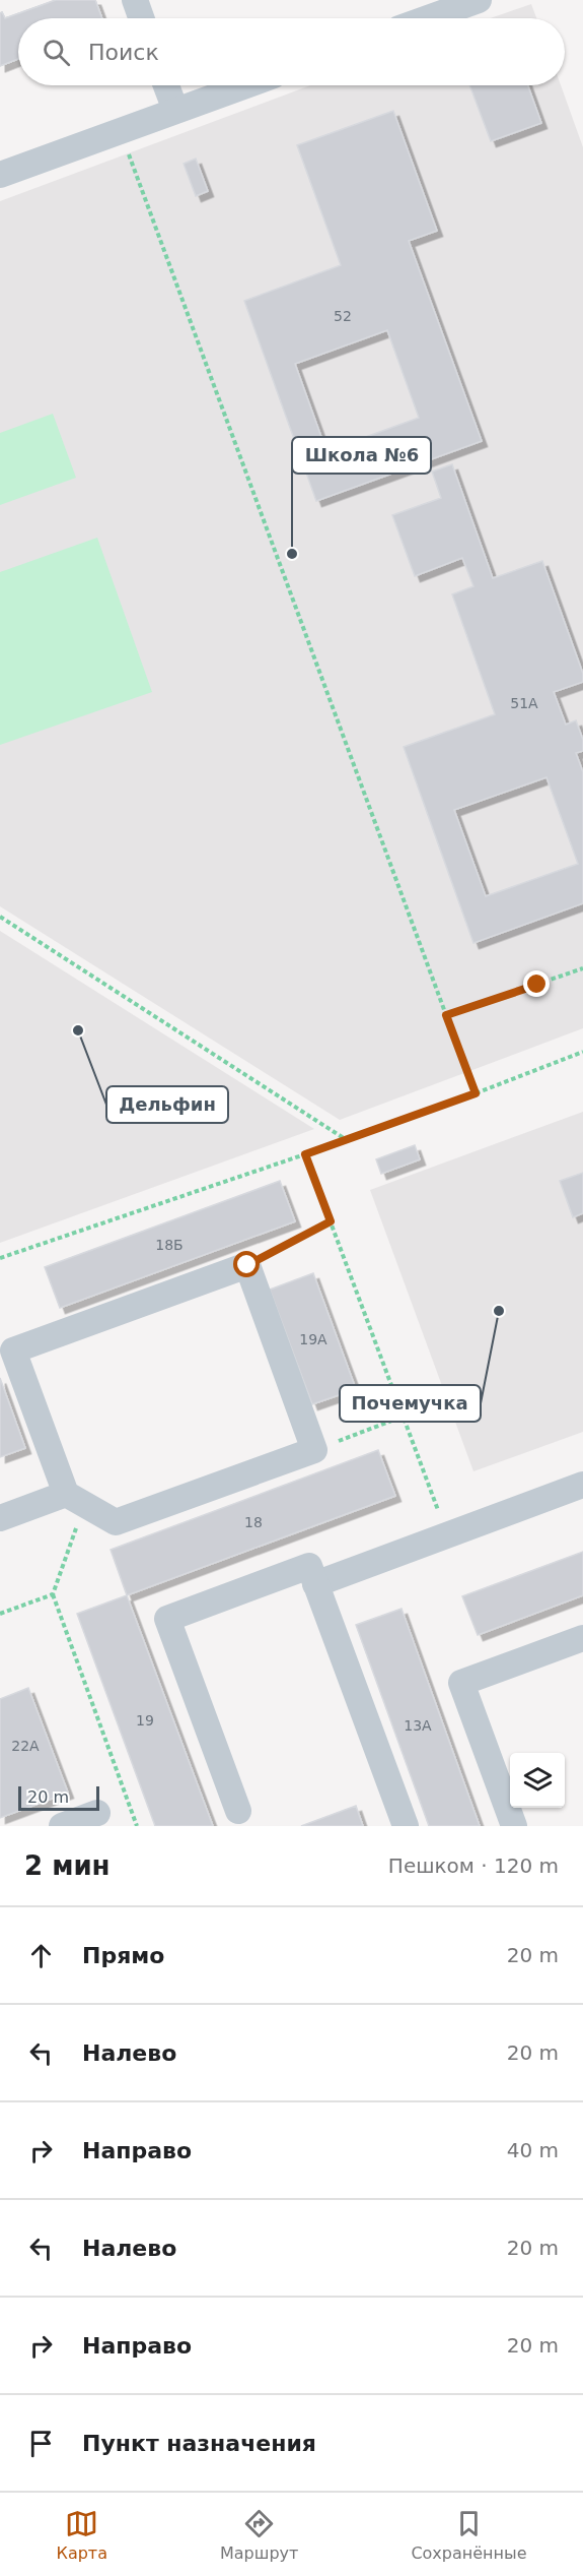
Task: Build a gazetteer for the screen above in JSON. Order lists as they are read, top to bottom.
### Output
{
  "places": ["Школа №6", "Дельфин", "Почемучка"],
  "house_numbers": [
    "52",
    "51А",
    "18Б",
    "19А",
    "18",
    "19",
    "13А",
    "22А"
  ],
  "scale_bar": "20 m",
  "page": {
    "search": "Поиск",
    "scale": "20 m",
    "heading": ["2 мин", "Пешком · 120 m"],
    "list": [
      ["Прямо", "20 m"],
      ["Налево", "20 m"],
      ["Направо", "40 m"],
      ["Налево", "20 m"],
      ["Направо", "20 m"],
      "Пункт назначения"
    ],
    "nav": ["Карта", "Маршрут", "Сохранённые"]
  }
}
